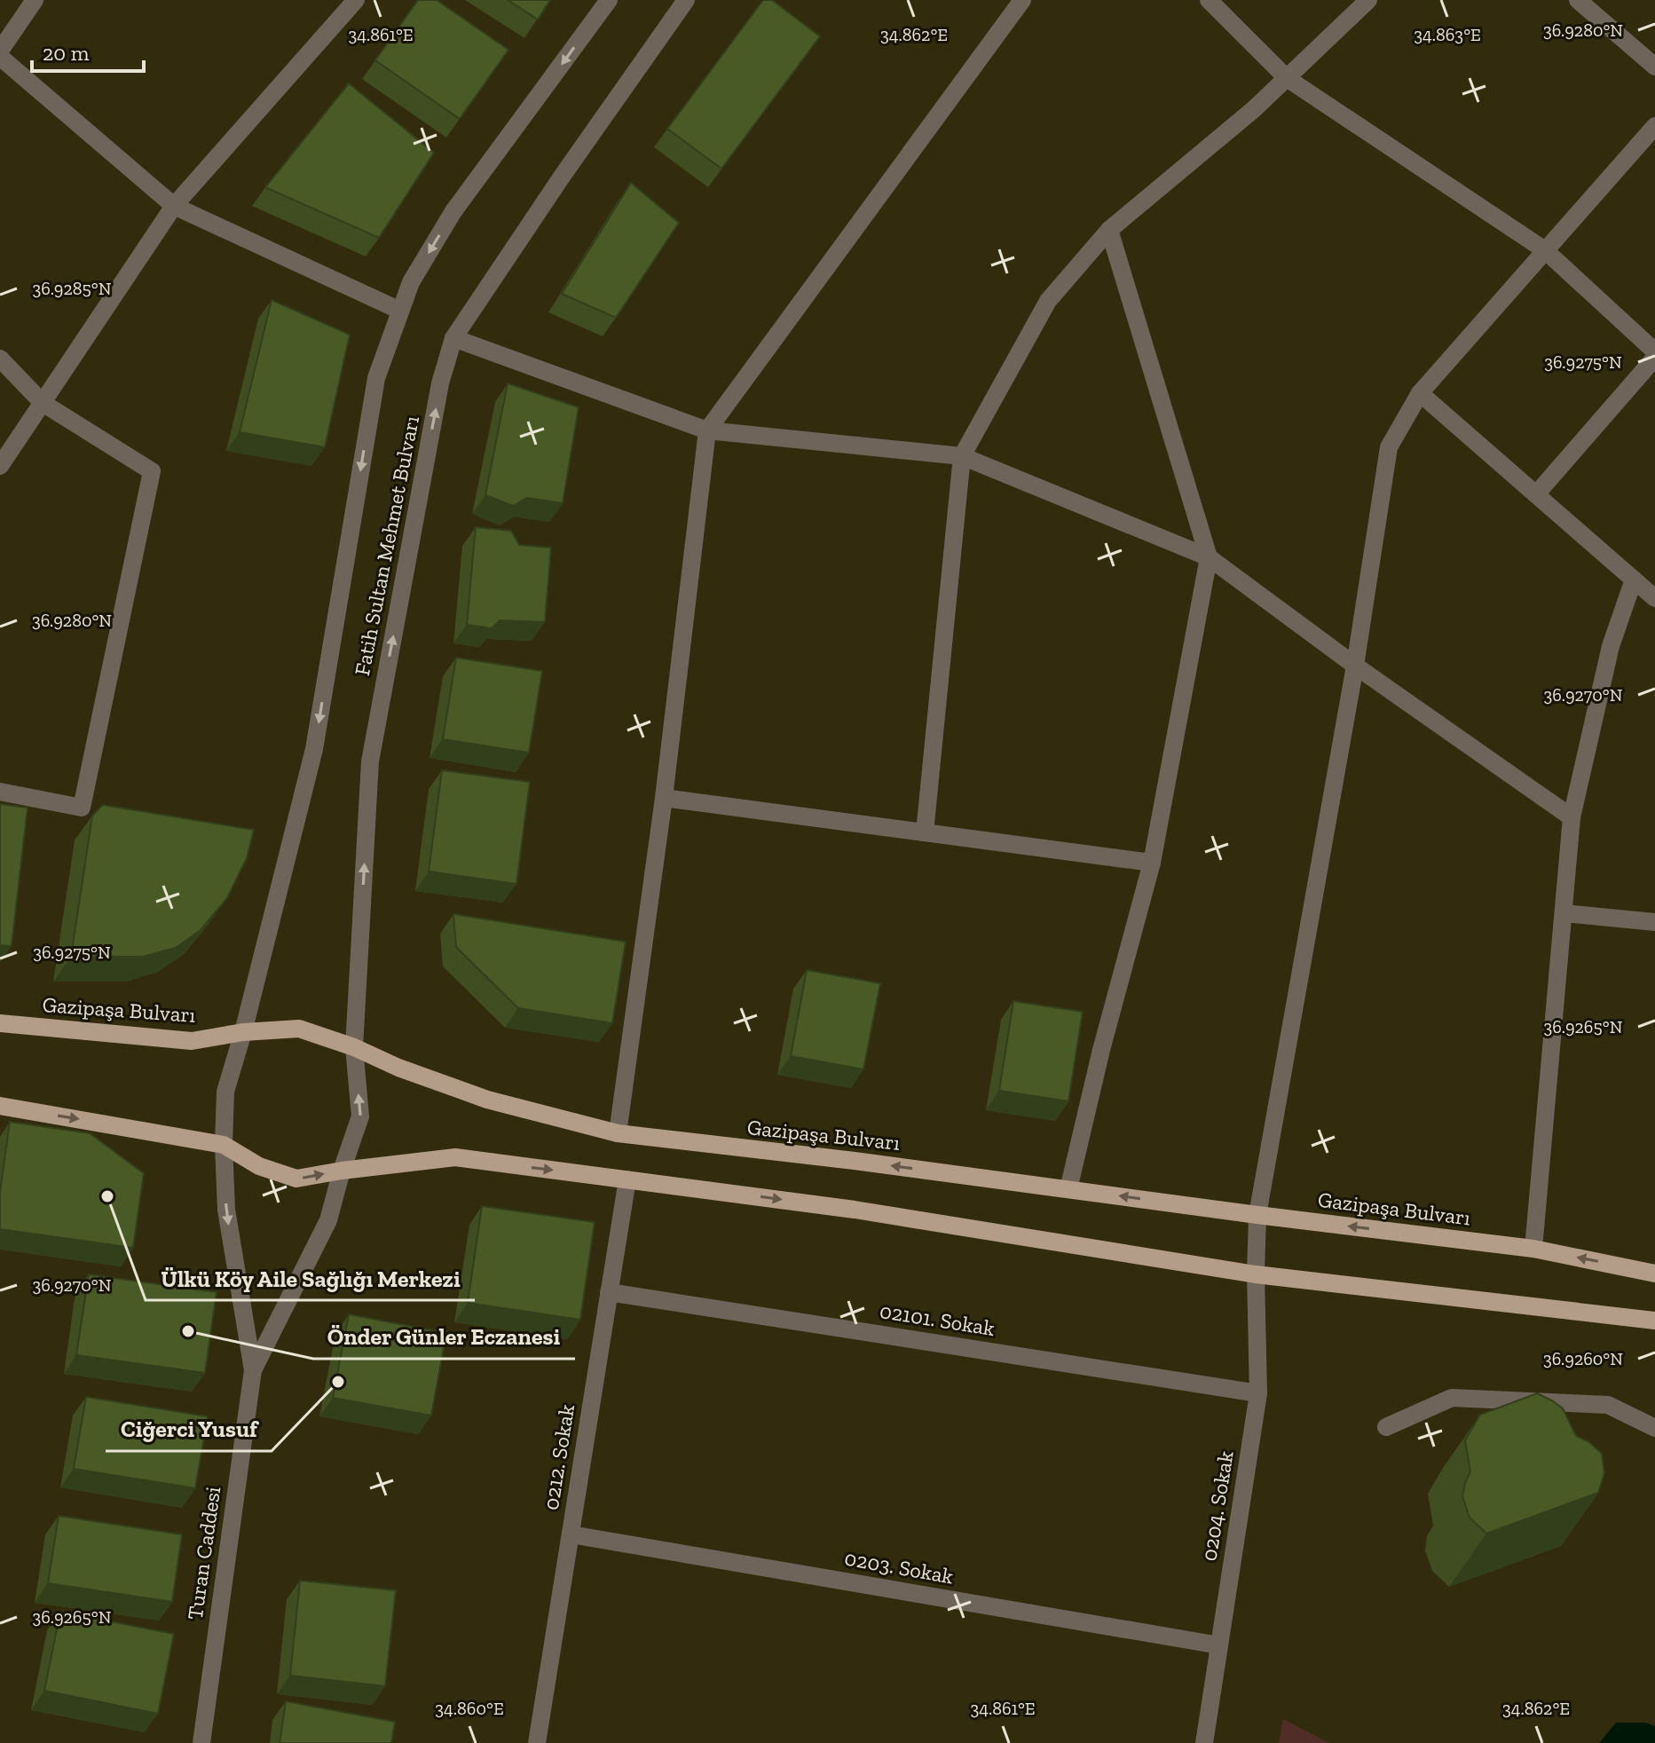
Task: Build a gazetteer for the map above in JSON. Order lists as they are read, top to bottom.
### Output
{
  "streets": {
    "main road": ["Gazipaşa Bulvarı"],
    "street": [
      "Fatih Sultan Mehmet Bulvarı",
      "02101. Sokak",
      "0212. Sokak",
      "0204. Sokak",
      "Turan Caddesi",
      "0203. Sokak"
    ]
  },
  "crossings": [
    ["Fatih Sultan Mehmet Bulvarı", "Gazipaşa Bulvarı"],
    ["Fatih Sultan Mehmet Bulvarı", "Turan Caddesi"],
    ["Gazipaşa Bulvarı", "0204. Sokak"],
    ["02101. Sokak", "0212. Sokak"],
    ["02101. Sokak", "0204. Sokak"],
    ["0212. Sokak", "0203. Sokak"],
    ["0204. Sokak", "0203. Sokak"]
  ],
  "places": ["Ülkü Köy Aile Sağlığı Merkezi", "Önder Günler Eczanesi", "Ciğerci Yusuf"],
  "scale_bar": "20 m",
  "coordinates": [
    "36.9280°N",
    "34.863°E",
    "34.861°E",
    "34.862°E",
    "36.9285°N",
    "36.9275°N",
    "36.9270°N",
    "36.9265°N",
    "36.9260°N",
    "34.860°E"
  ]
}
